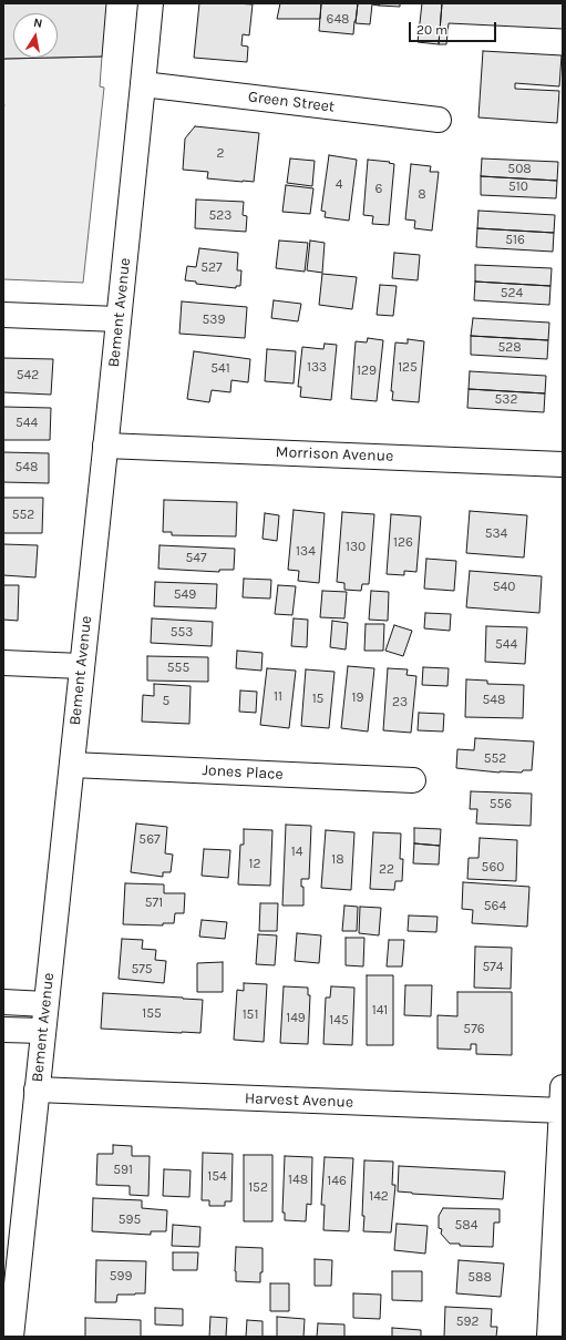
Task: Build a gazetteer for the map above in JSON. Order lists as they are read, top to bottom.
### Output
{
  "streets": {
    "street": [
      "Green Street",
      "Bement Avenue",
      "Morrison Avenue",
      "Jones Place",
      "Harvest Avenue"
    ]
  },
  "crossings": [
    ["Green Street", "Bement Avenue"],
    ["Bement Avenue", "Morrison Avenue"],
    ["Bement Avenue", "Jones Place"],
    ["Bement Avenue", "Harvest Avenue"]
  ],
  "house_numbers": [
    "648",
    "2",
    "508",
    "4",
    "510",
    "6",
    "8",
    "523",
    "516",
    "527",
    "524",
    "539",
    "528",
    "133",
    "125",
    "541",
    "129",
    "542",
    "532",
    "544",
    "548",
    "552",
    "534",
    "126",
    "130",
    "134",
    "547",
    "540",
    "549",
    "553",
    "544",
    "555",
    "11",
    "19",
    "15",
    "548",
    "5",
    "23",
    "552",
    "556",
    "567",
    "14",
    "18",
    "12",
    "560",
    "22",
    "571",
    "564",
    "574",
    "575",
    "141",
    "155",
    "151",
    "149",
    "145",
    "576",
    "591",
    "154",
    "148",
    "146",
    "152",
    "142",
    "595",
    "584",
    "599",
    "588",
    "592"
  ],
  "scale_bar": "20 m",
  "north": "top"
}
